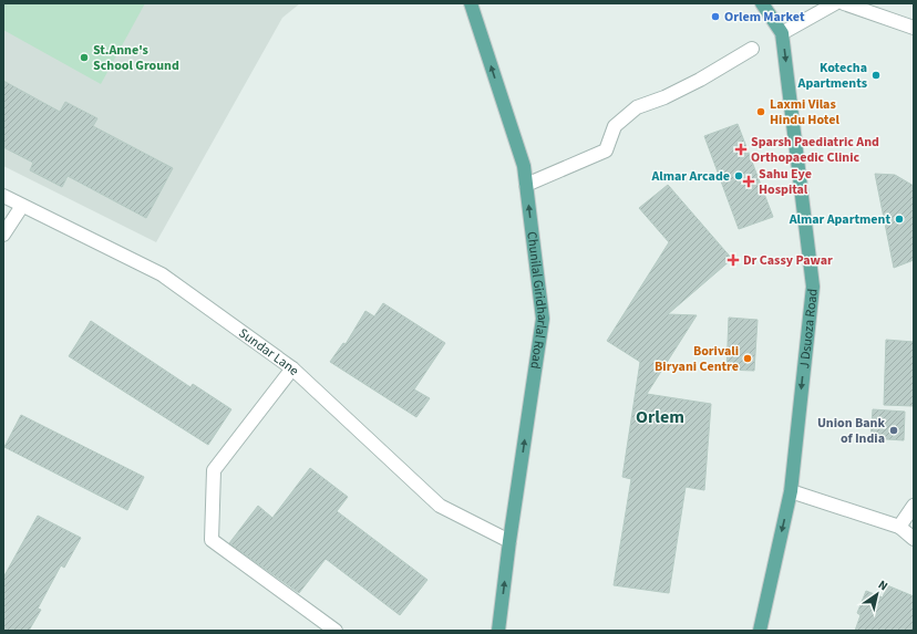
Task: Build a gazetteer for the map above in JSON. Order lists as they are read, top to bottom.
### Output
{
  "streets": {
    "main road": ["Chunilal Giridharlal Road", "J Dsuoza Road"],
    "street": ["Sundar Lane"]
  },
  "crossings": [
    ["Chunilal Giridharlal Road", "Sundar Lane"]
  ],
  "one_way": ["Chunilal Giridharlal Road", "J Dsuoza Road"],
  "districts": ["Orlem"],
  "places": {
    "other": [
      "Orlem Market",
      "St.Anne's School Ground",
      "Kotecha Apartments",
      "Laxmi Vilas Hindu Hotel",
      "Almar Arcade",
      "Almar Apartment",
      "Borivali Biryani Centre",
      "Union Bank of India"
    ],
    "health": ["Sparsh Paediatric And Orthopaedic Clinic", "Sahu Eye Hospital", "Dr Cassy Pawar"]
  },
  "north": "top right"
}
